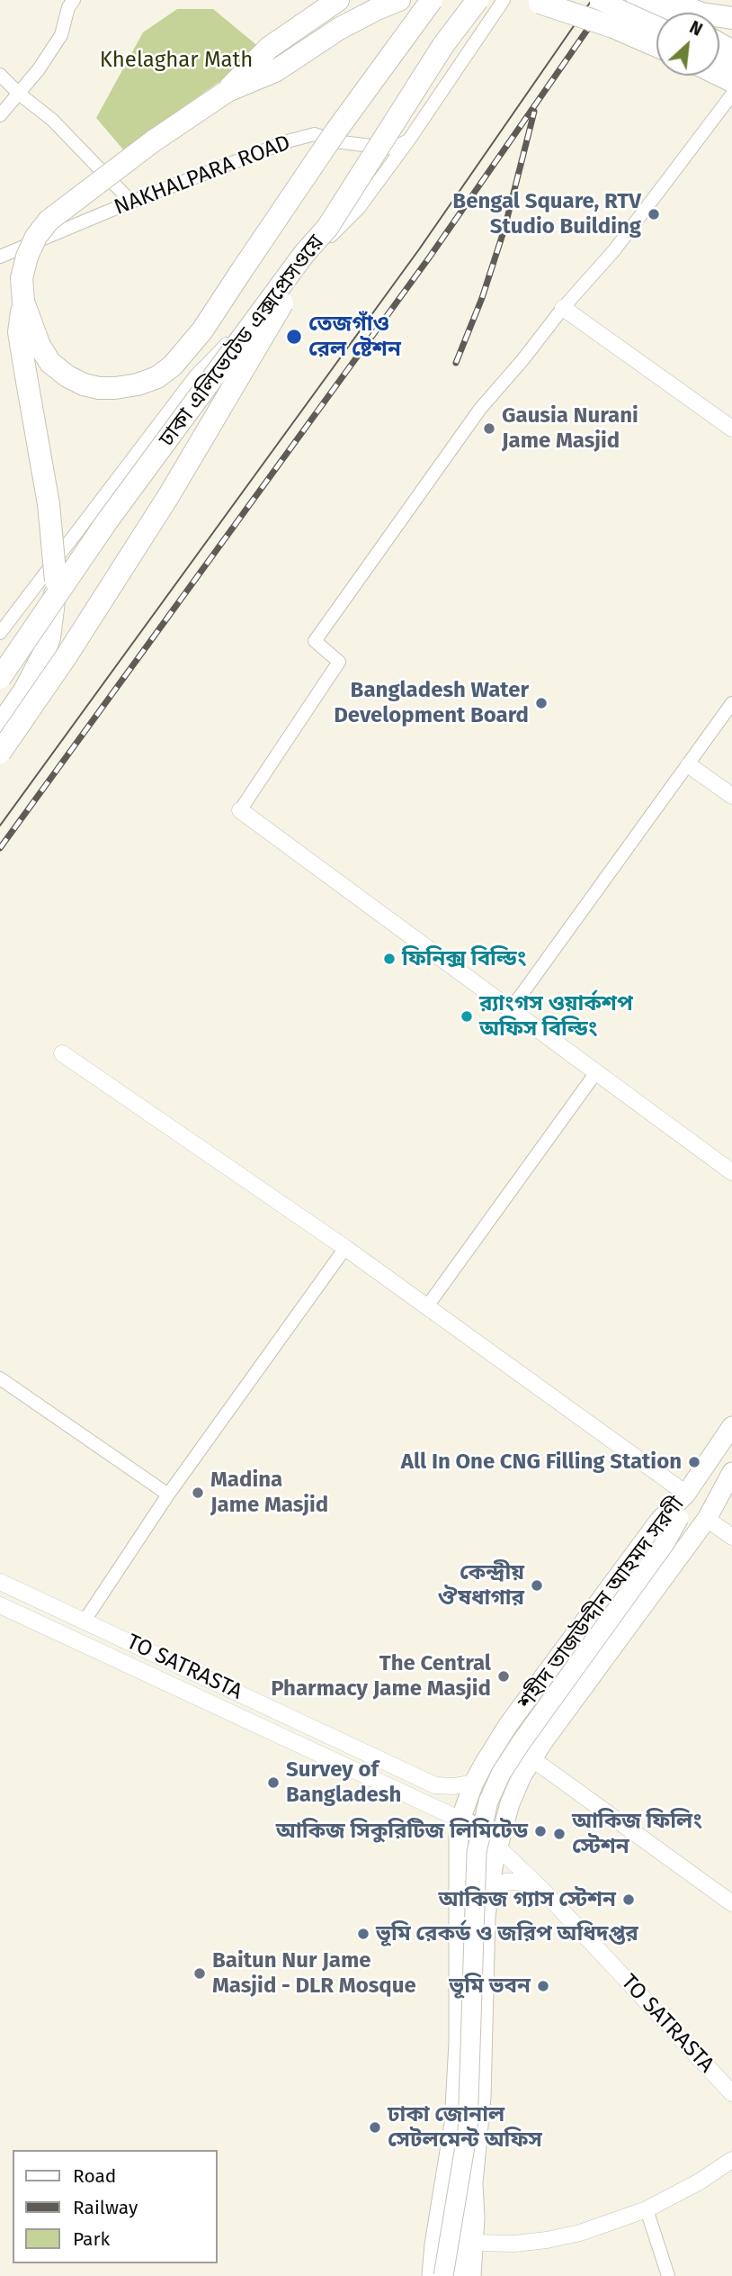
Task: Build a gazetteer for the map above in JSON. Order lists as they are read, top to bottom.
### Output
{
  "streets": {
    "highway": ["ঢাকা এলিভেটেড এক্সপ্রেসওয়ে"],
    "main road": ["শহীদ তাজউদ্দীন আহমদ সরণী"],
    "street": ["NAKHALPARA ROAD", "TO SATRASTA"]
  },
  "crossings": [
    ["শহীদ তাজউদ্দীন আহমদ সরণী", "TO SATRASTA"]
  ],
  "parks": ["Khelaghar Math"],
  "places": [
    "Bengal Square, RTV Studio Building",
    "তেজগাঁও রেল ষ্টেশন",
    "Gausia Nurani Jame Masjid",
    "Bangladesh Water Development Board",
    "ফিনিক্স বিল্ডিং",
    "র‍্যাংগস ওয়ার্কশপ অফিস বিল্ডিং",
    "All In One CNG Filling Station",
    "Madina Jame Masjid",
    "কেন্দ্রীয় ঔষধাগার",
    "The Central Pharmacy Jame Masjid",
    "Survey of Bangladesh",
    "আকিজ সিকুরিটিজ লিমিটেড",
    "আকিজ ফিলিং স্টেশন",
    "আকিজ গ্যাস স্টেশন",
    "ভূমি রেকর্ড ও জরিপ অধিদপ্তর",
    "Baitun Nur Jame Masjid - DLR Mosque",
    "ভূমি ভবন",
    "ঢাকা জোনাল সেটলমেন্ট অফিস"
  ],
  "legend": ["Road", "Railway", "Park"],
  "north": "top right"
}
